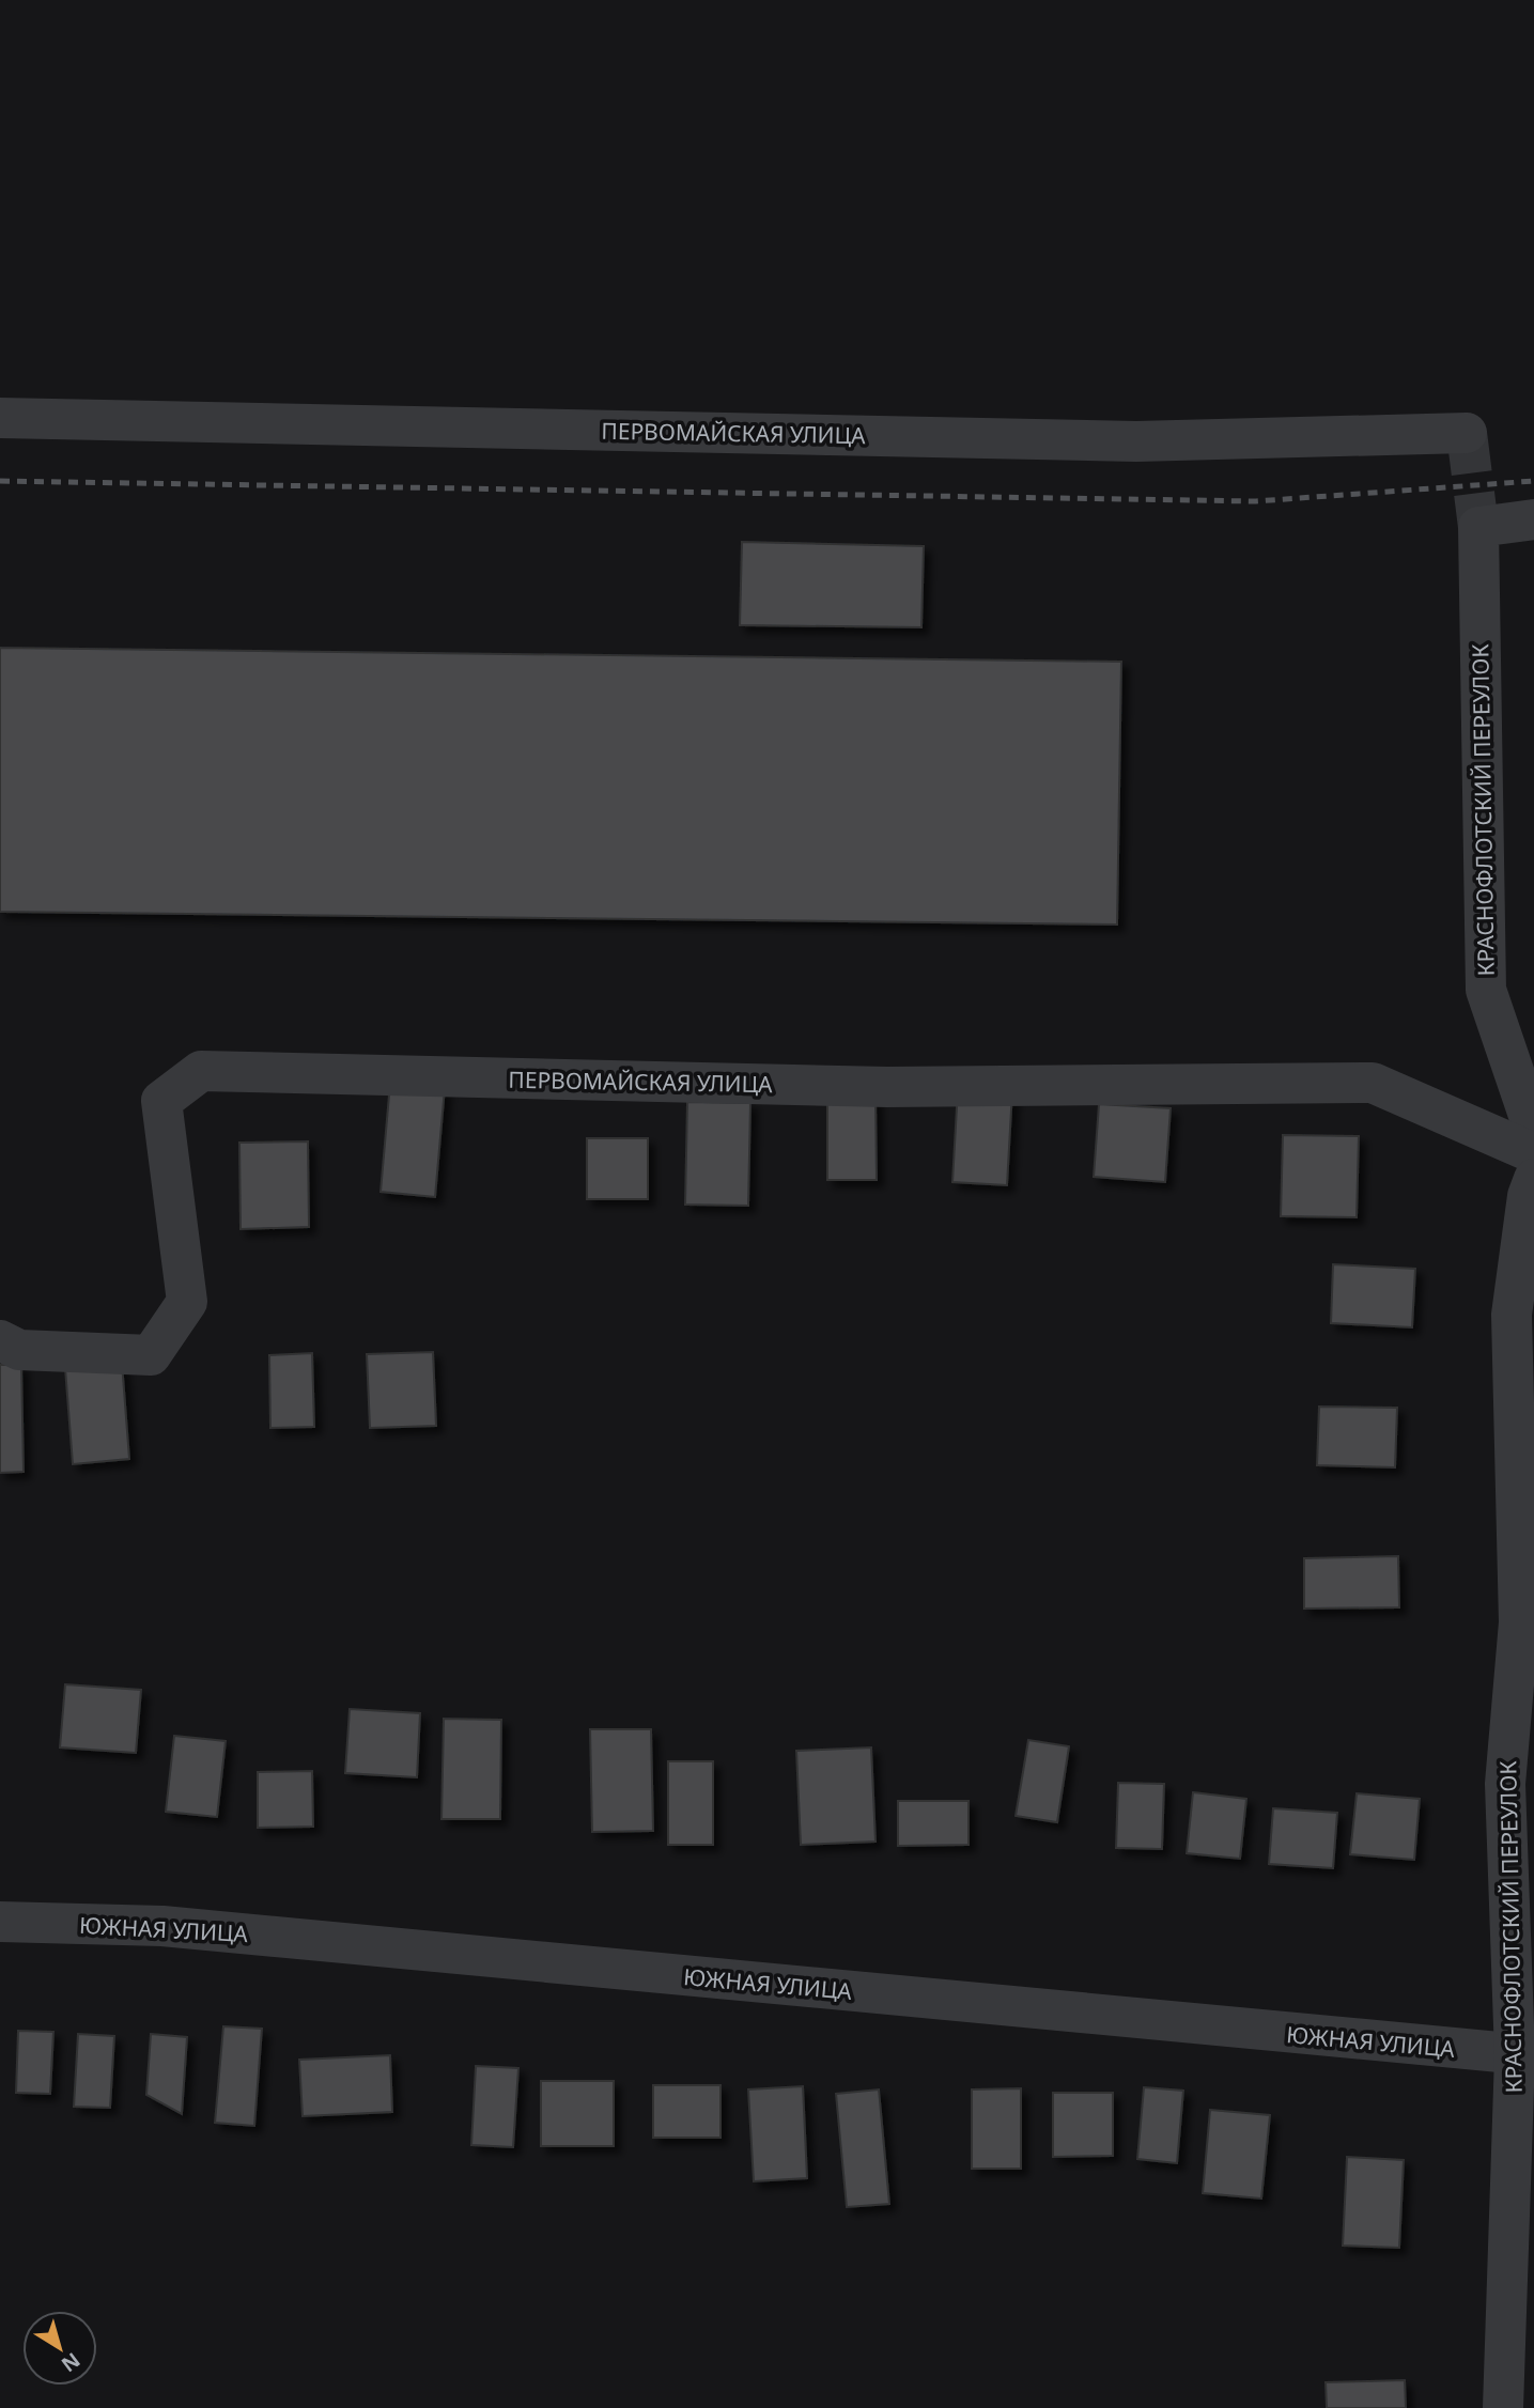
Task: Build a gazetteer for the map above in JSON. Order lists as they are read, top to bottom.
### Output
{
  "streets": {
    "street": ["ПЕРВОМАЙСКАЯ УЛИЦА", "КРАСНОФЛОТСКИЙ ПЕРЕУЛОК", "ЮЖНАЯ УЛИЦА"]
  },
  "crossings": [
    ["КРАСНОФЛОТСКИЙ ПЕРЕУЛОК", "ЮЖНАЯ УЛИЦА"]
  ],
  "north": "bottom right"
}
